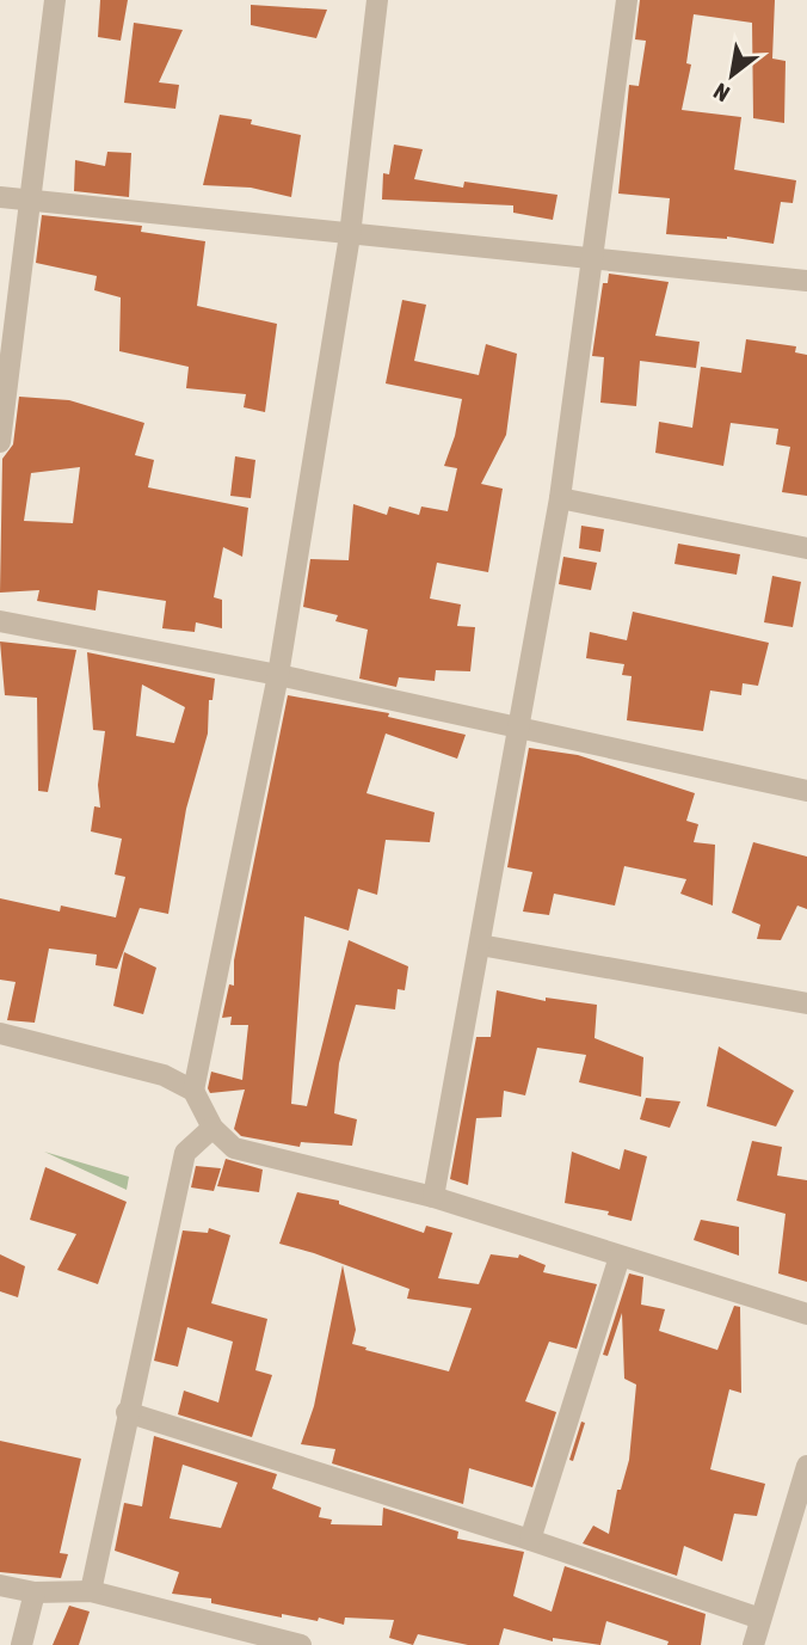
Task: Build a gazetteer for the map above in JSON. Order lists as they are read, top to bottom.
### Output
{
  "north": "bottom left"
}
